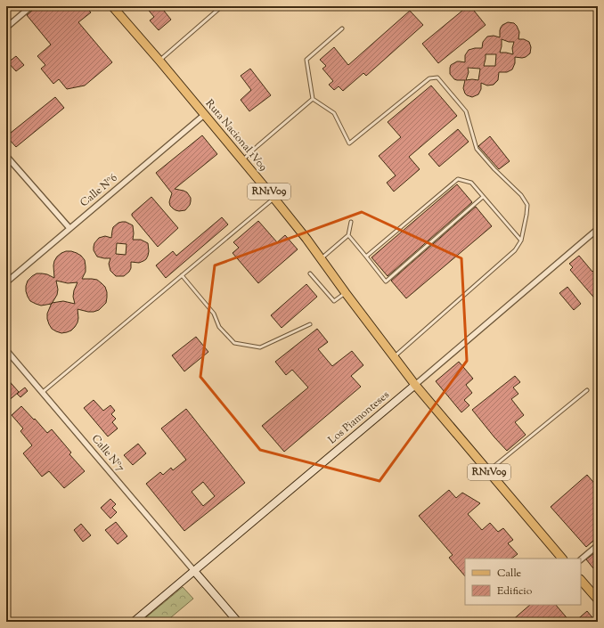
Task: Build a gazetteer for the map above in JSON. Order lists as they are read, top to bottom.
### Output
{
  "streets": {
    "main road": ["Ruta Nacional 1V09", "RN1V09", "Los Piamonteses"],
    "street": ["Calle Nº6", "Calle Nº7"]
  },
  "crossings": [
    ["Ruta Nacional 1V09", "Calle Nº6"],
    ["Ruta Nacional 1V09", "RN1V09"],
    ["Ruta Nacional 1V09", "Los Piamonteses"],
    ["RN1V09", "Los Piamonteses"],
    ["Los Piamonteses", "Calle Nº7"]
  ],
  "legend": ["Calle", "Edificio"]
}
